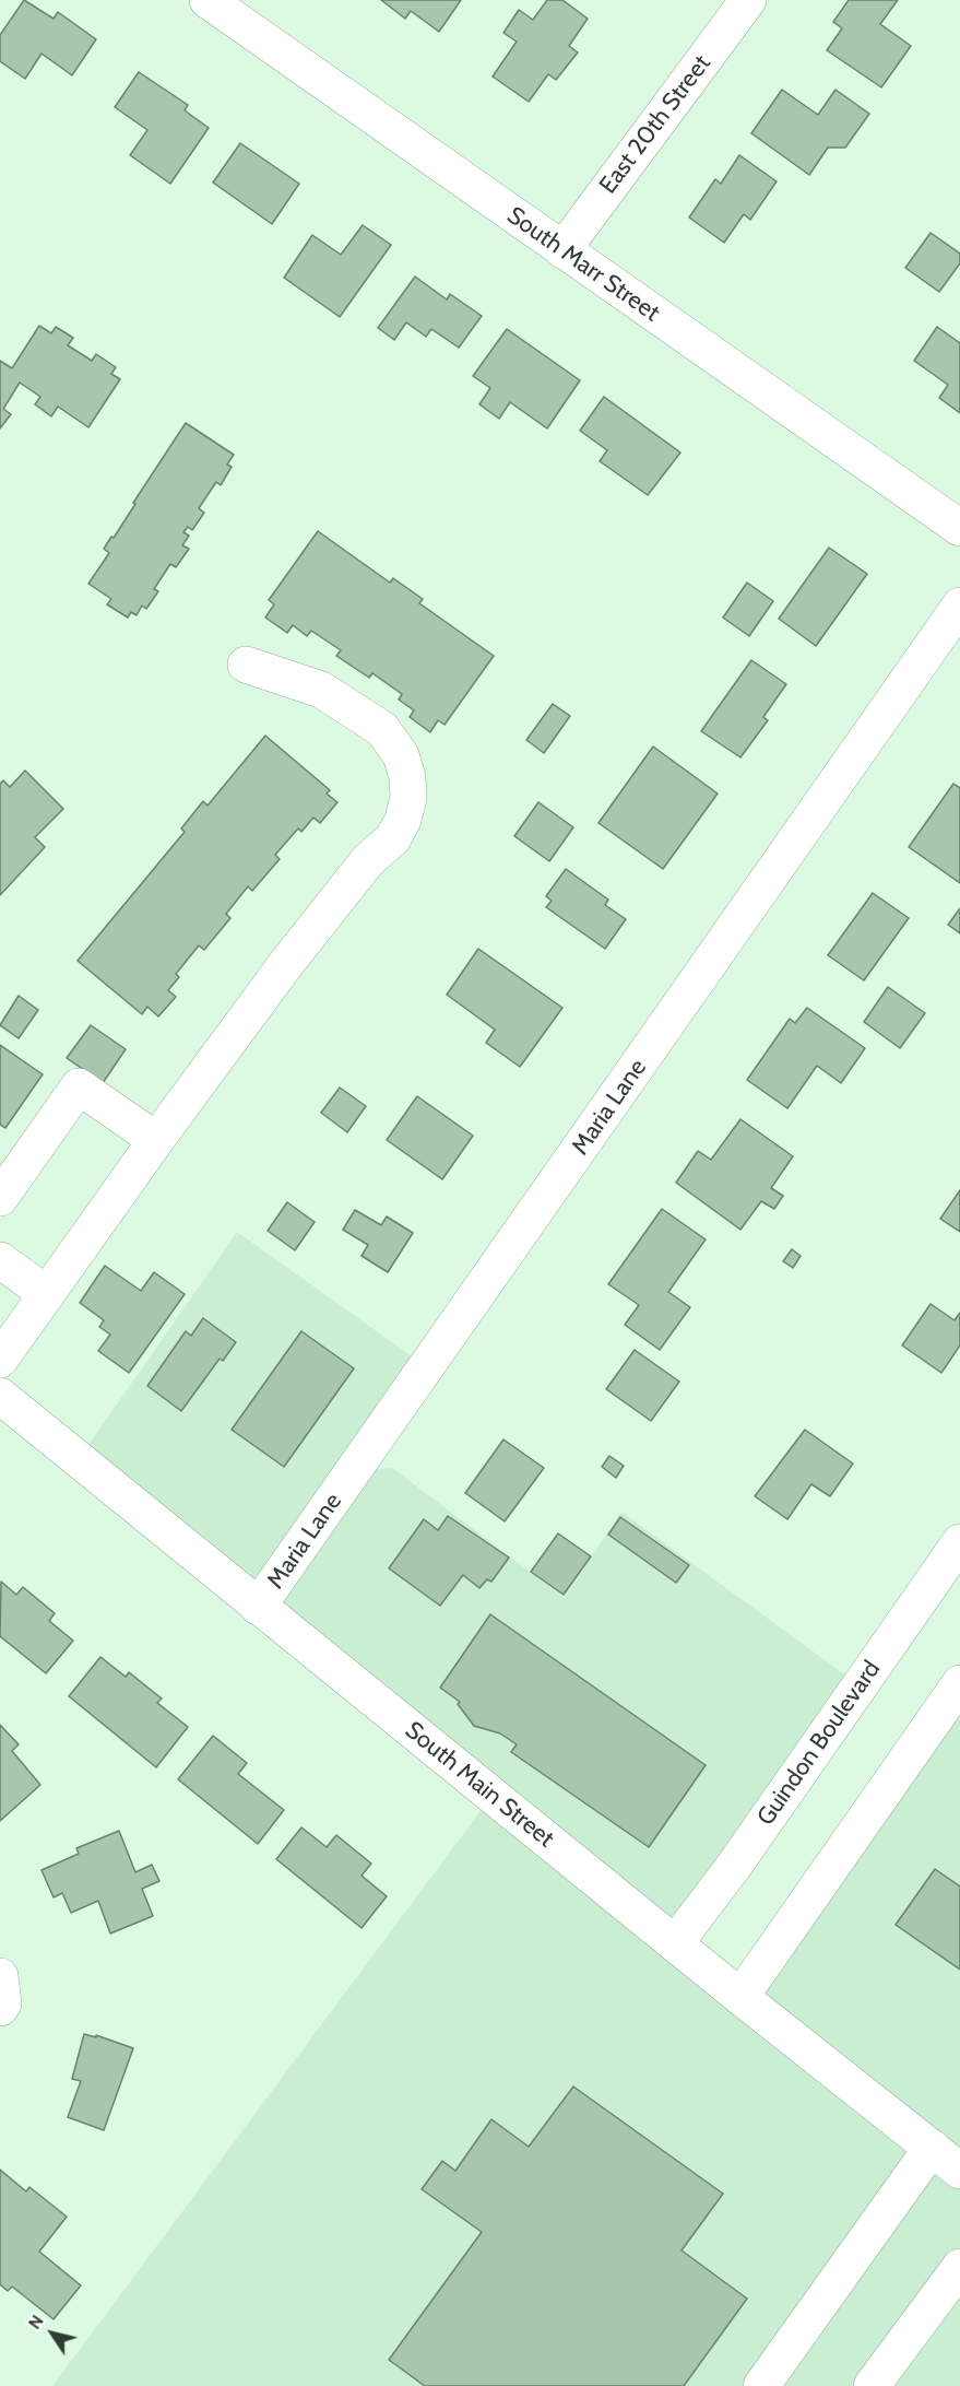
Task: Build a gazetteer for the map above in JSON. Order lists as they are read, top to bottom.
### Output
{
  "streets": {
    "street": [
      "East 20th Street",
      "South Marr Street",
      "Maria Lane",
      "Guindon Boulevard",
      "South Main Street"
    ]
  },
  "crossings": [
    ["East 20th Street", "South Marr Street"],
    ["Maria Lane", "South Main Street"],
    ["Guindon Boulevard", "South Main Street"]
  ],
  "north": "top left"
}
